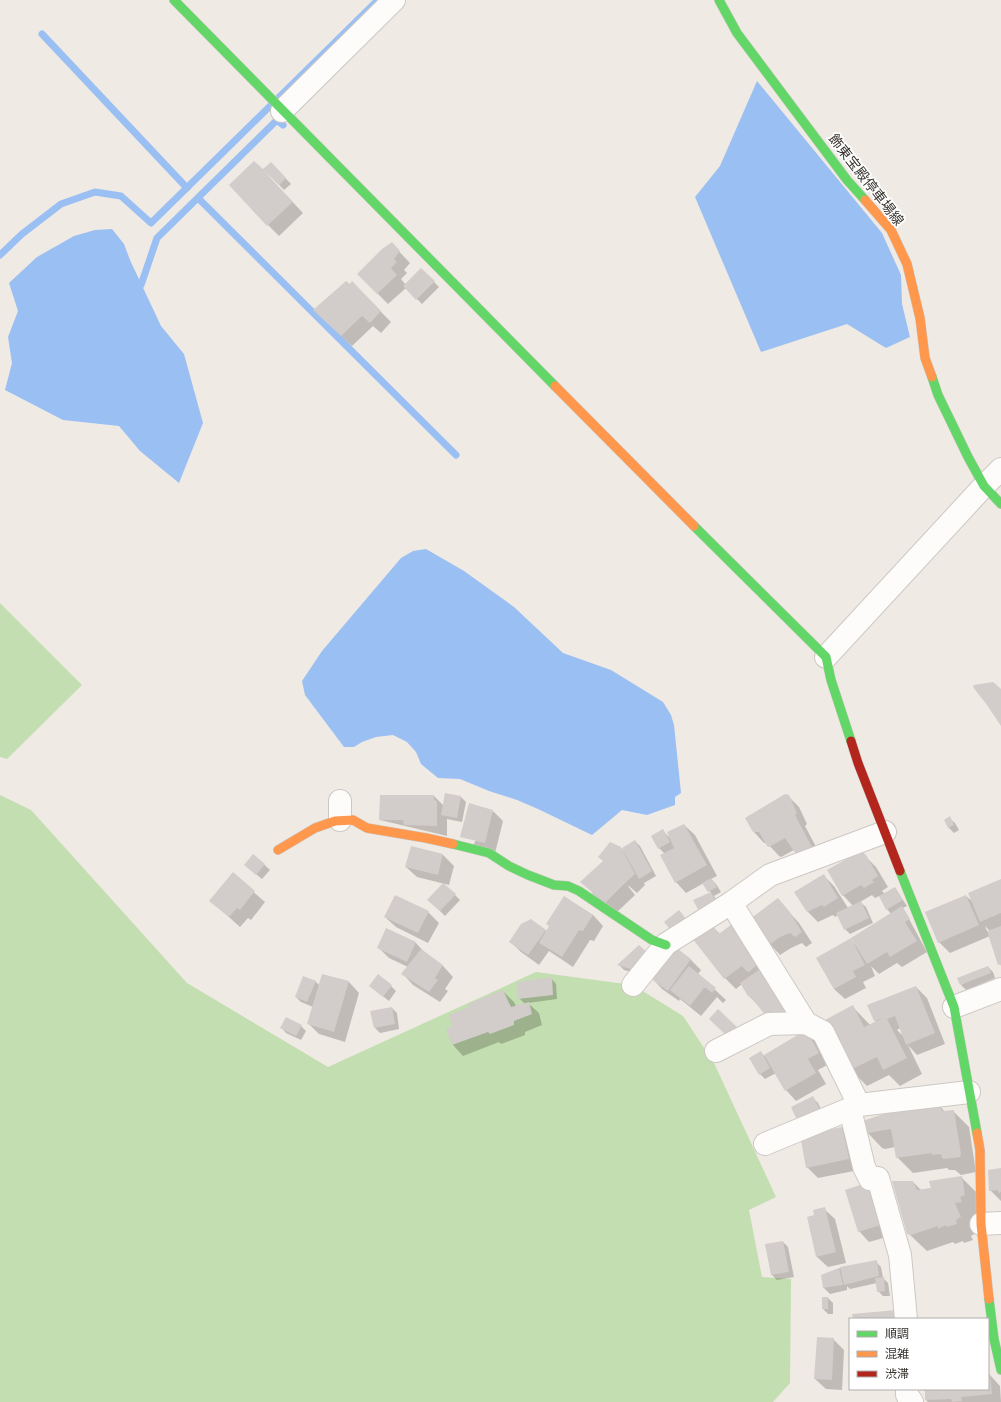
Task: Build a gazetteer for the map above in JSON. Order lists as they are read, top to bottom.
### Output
{
  "streets": {
    "street": ["飾東宝殿停車場線"]
  },
  "legend": ["順調", "混雑", "渋滞"]
}
